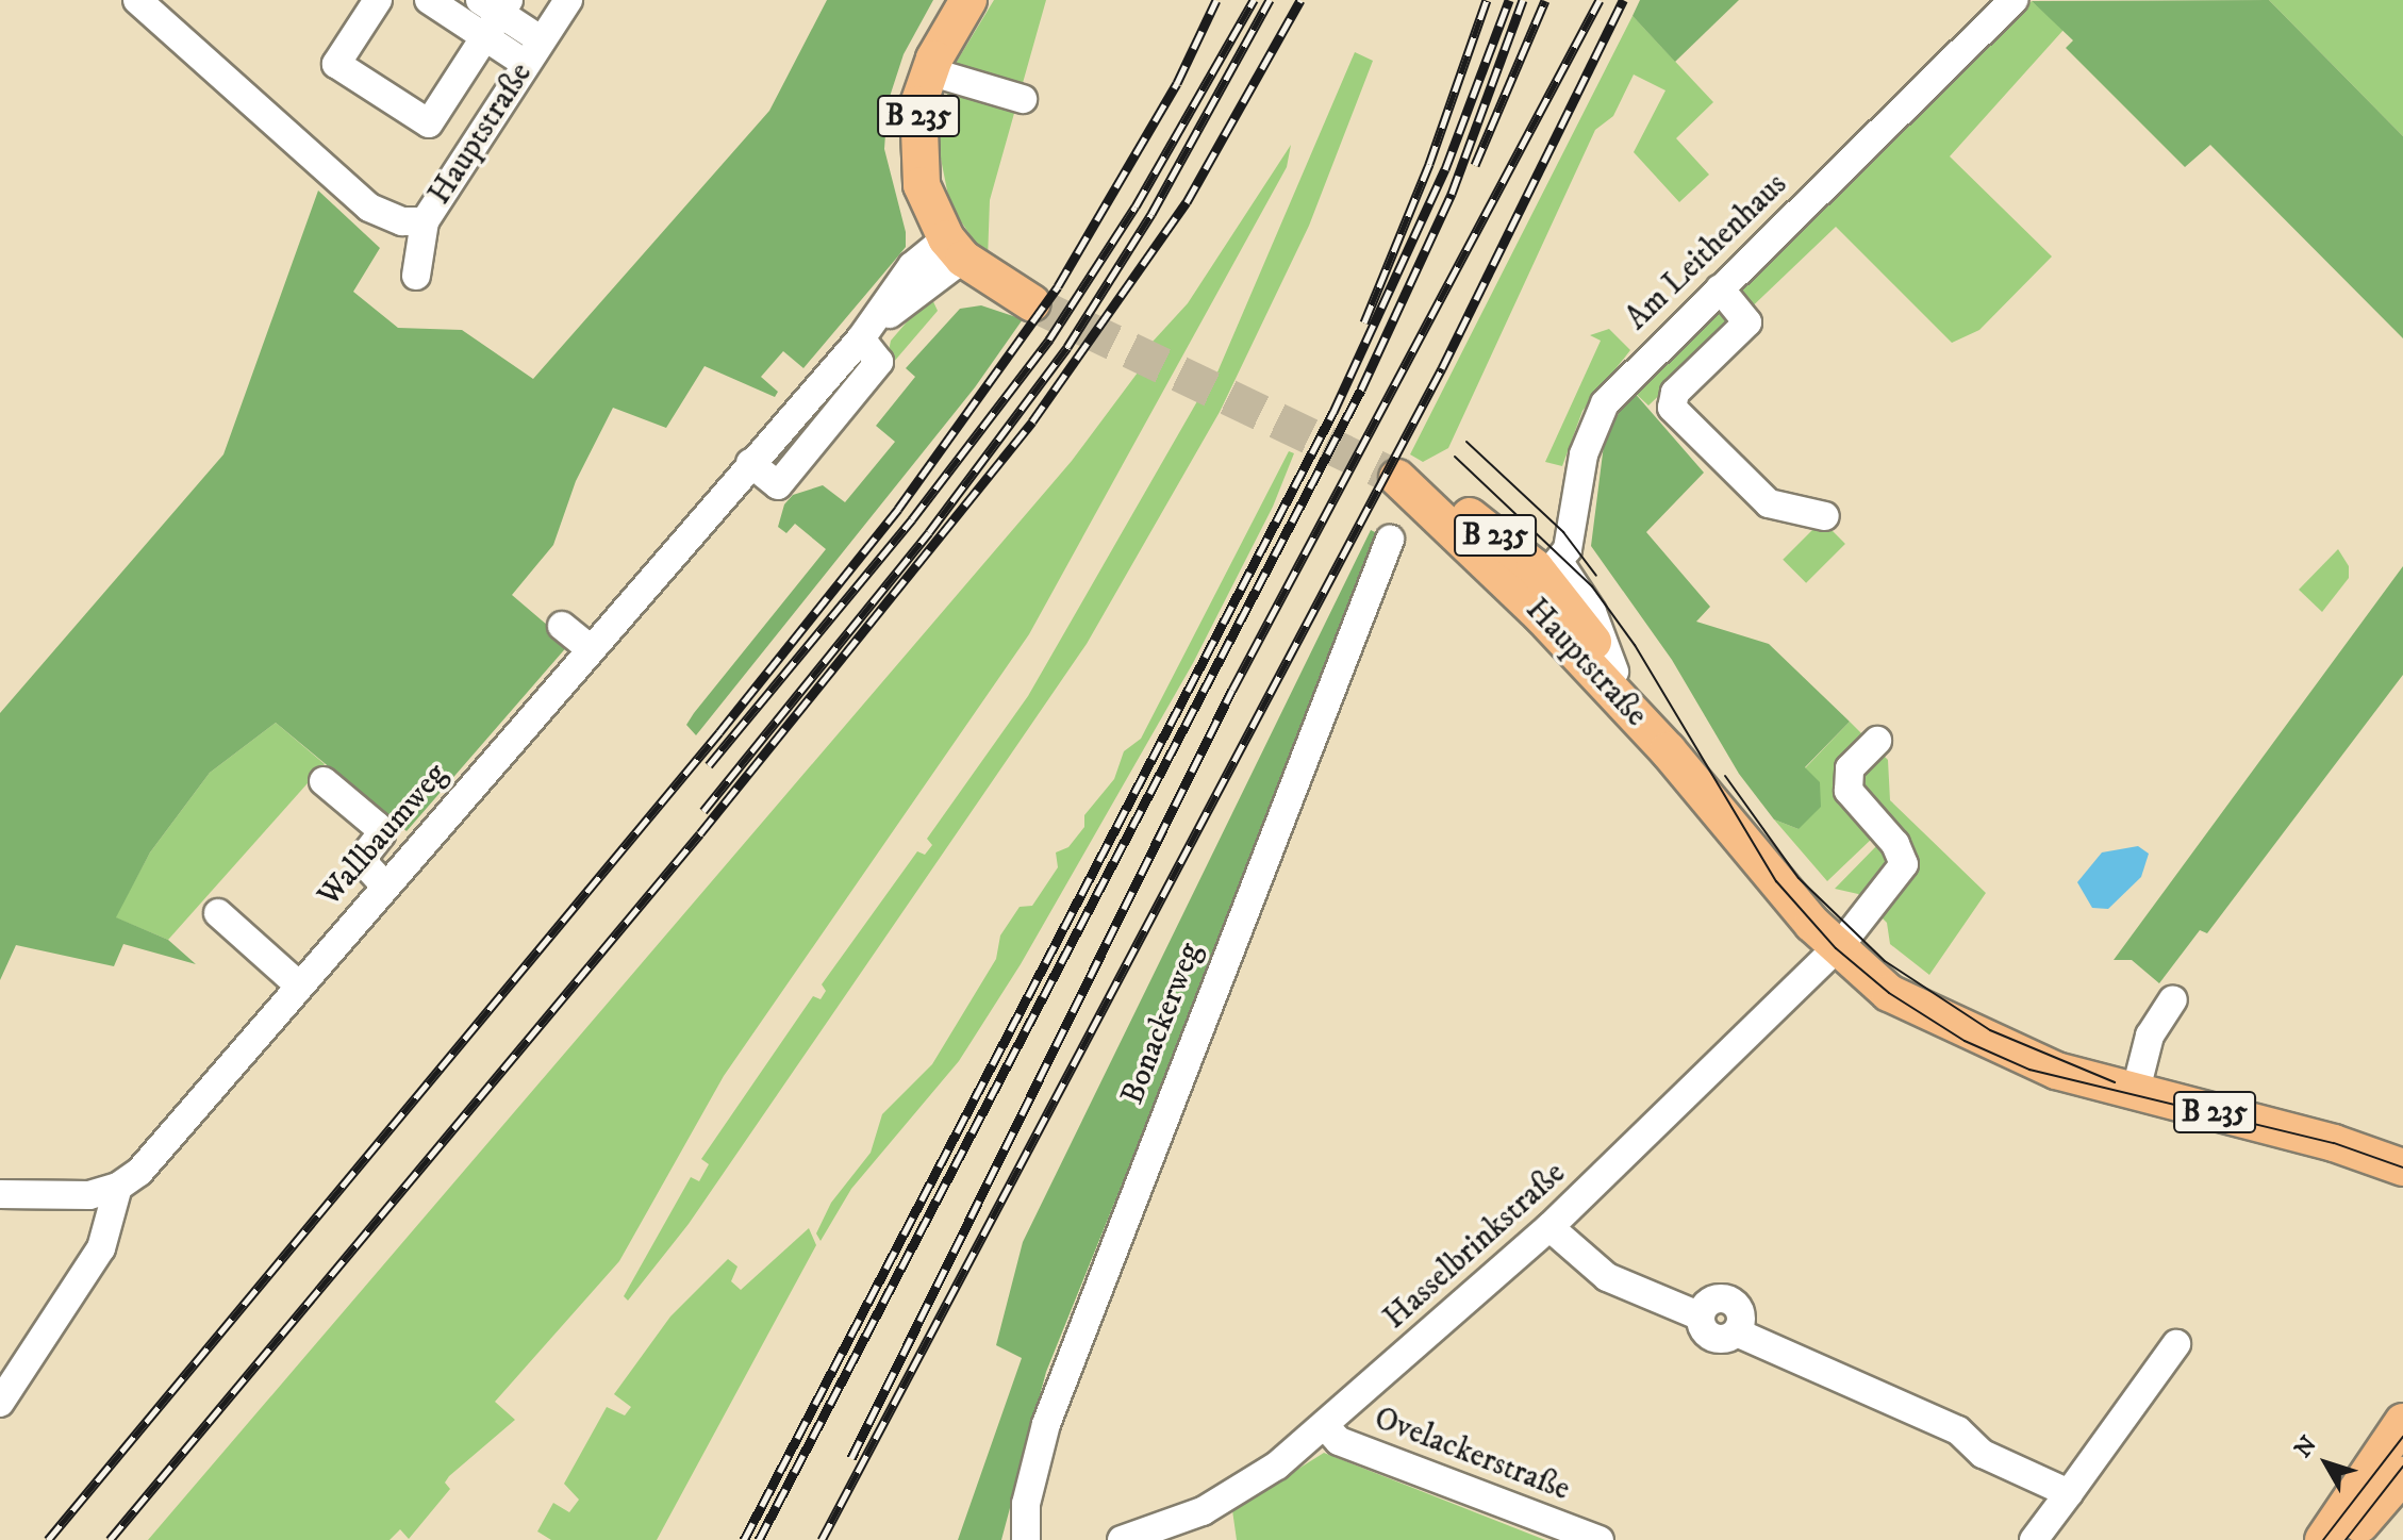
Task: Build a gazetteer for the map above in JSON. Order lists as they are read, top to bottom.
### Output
{
  "streets": {
    "main road": ["B 235", "Hauptstraße"],
    "street": [
      "Am Leithenhaus",
      "Wallbaumweg",
      "Bonackerweg",
      "Hasselbrinkstraße",
      "Ovelackerstraße"
    ]
  },
  "crossings": [
    ["B 235", "Wallbaumweg"],
    ["Hauptstraße", "Am Leithenhaus"],
    ["Hauptstraße", "Hasselbrinkstraße"],
    ["Hasselbrinkstraße", "Ovelackerstraße"]
  ],
  "north": "top left"
}
